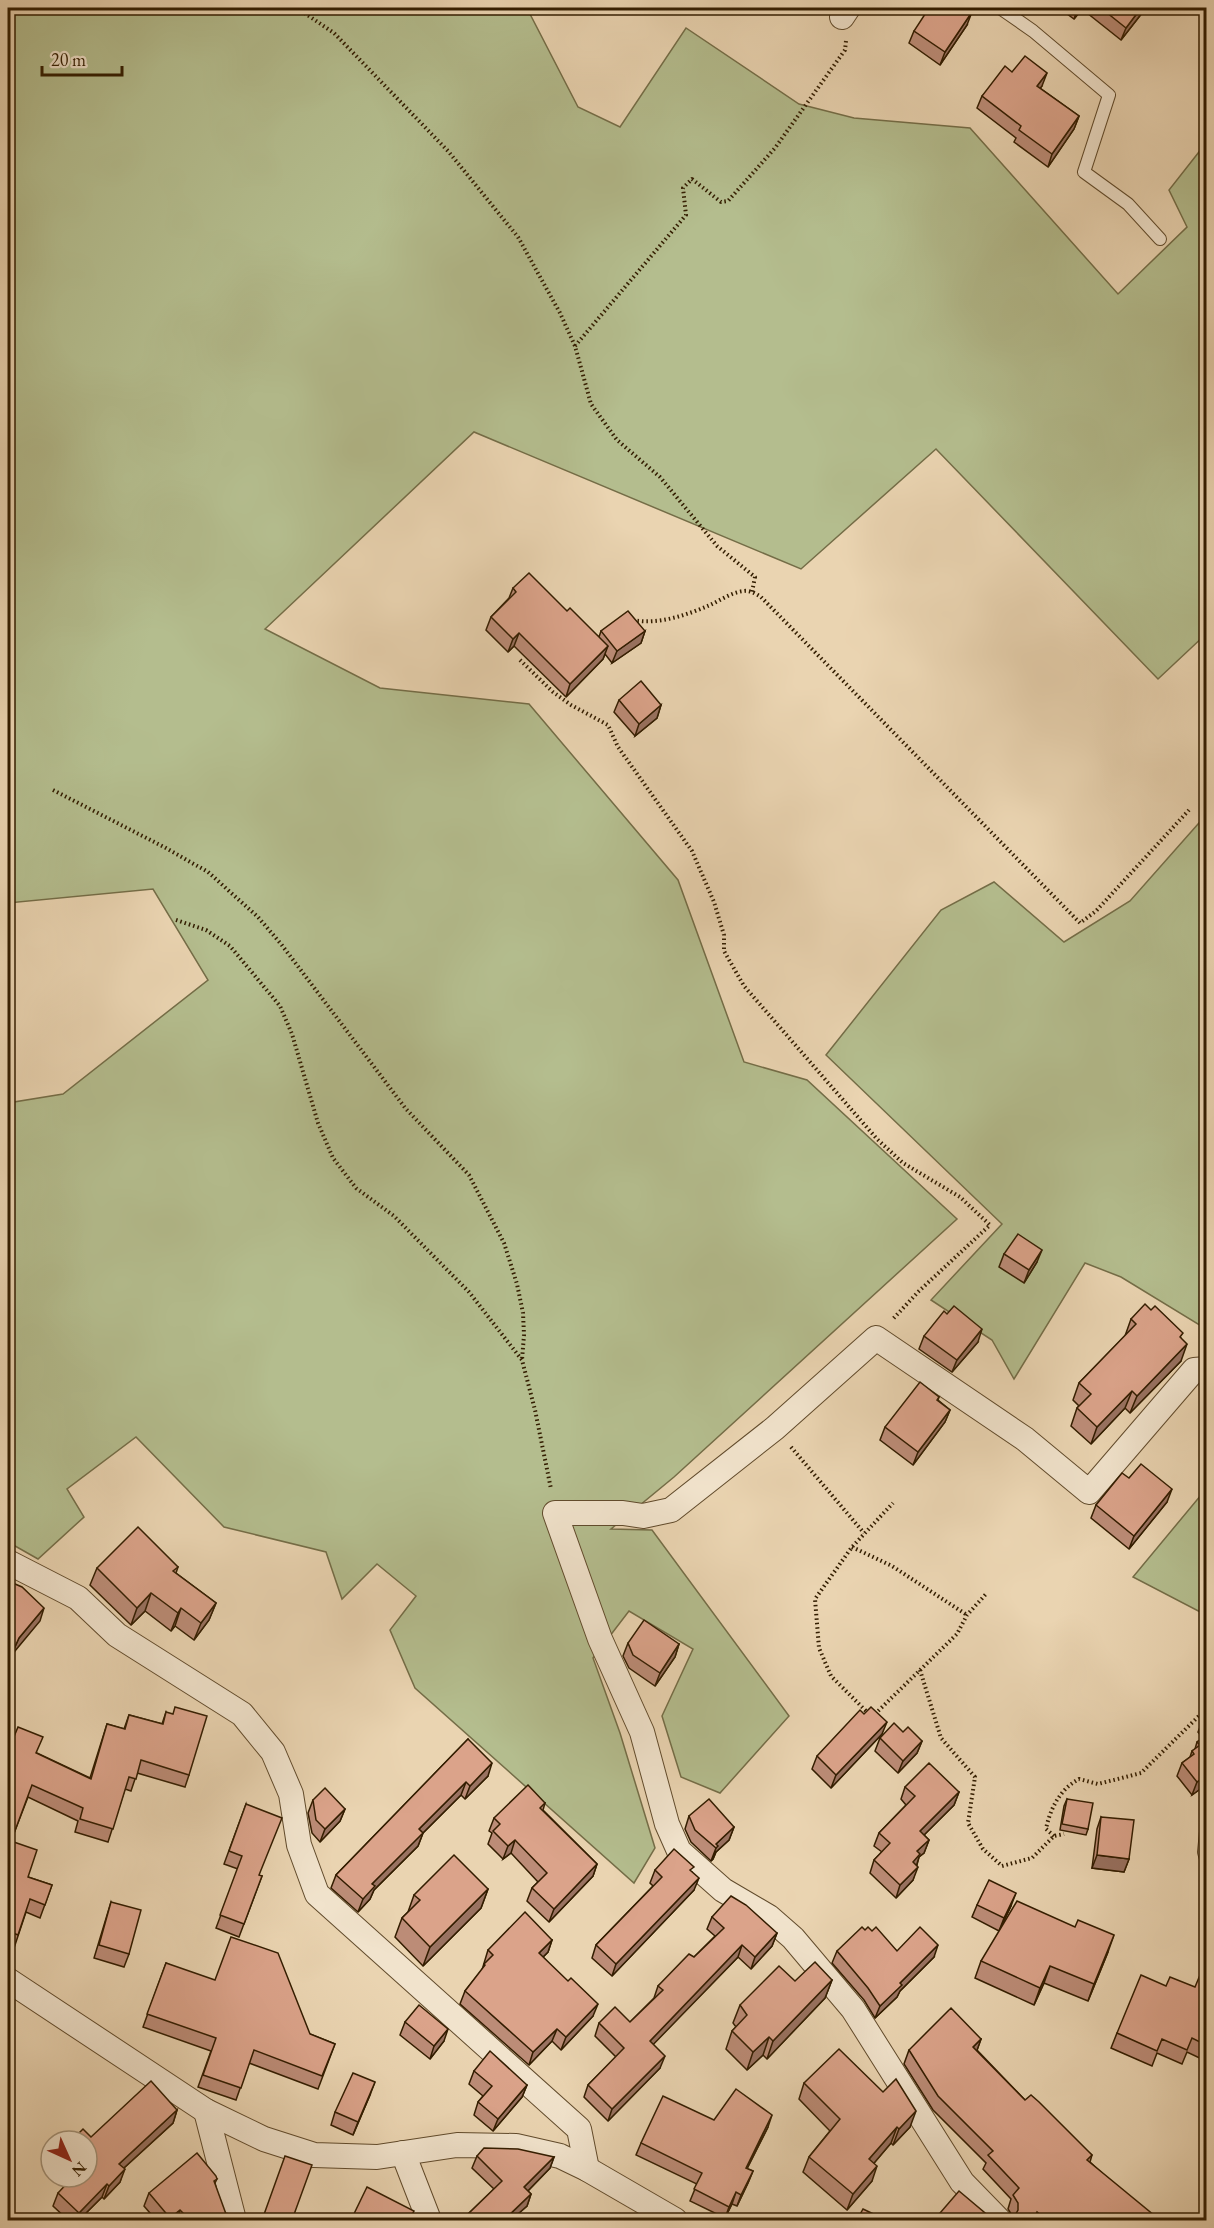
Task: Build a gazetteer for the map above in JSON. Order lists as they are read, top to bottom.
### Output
{
  "scale_bar": "20 m",
  "north": "bottom right"
}
